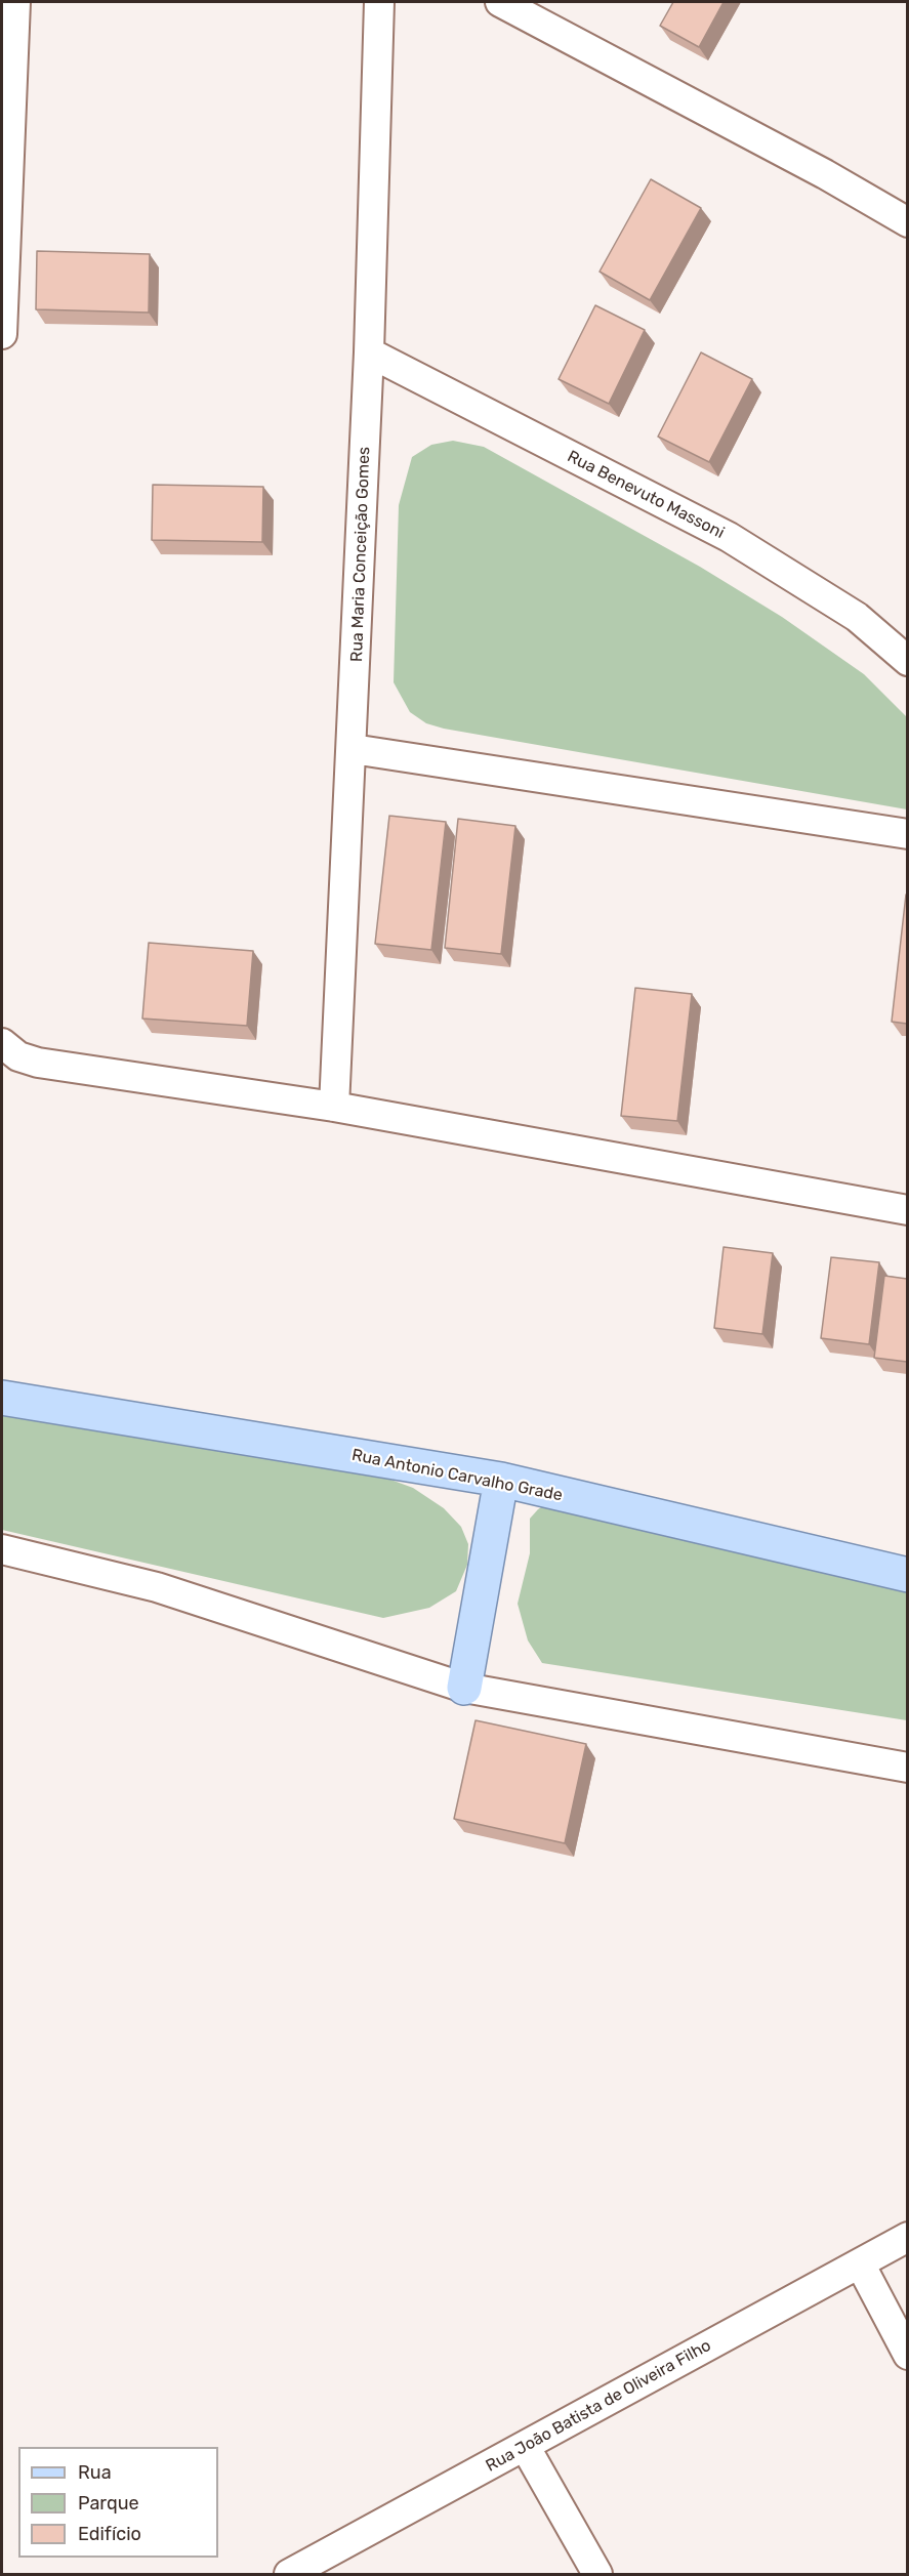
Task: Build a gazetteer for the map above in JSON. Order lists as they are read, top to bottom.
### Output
{
  "streets": {
    "main road": ["Rua Antonio Carvalho Grade"],
    "street": ["Rua Benevuto Massoni", "Rua Maria Conceição Gomes", "Rua João Batista de Oliveira Filho"]
  },
  "crossings": [
    ["Rua Benevuto Massoni", "Rua Maria Conceição Gomes"]
  ],
  "legend": ["Rua", "Parque", "Edifício"]
}
